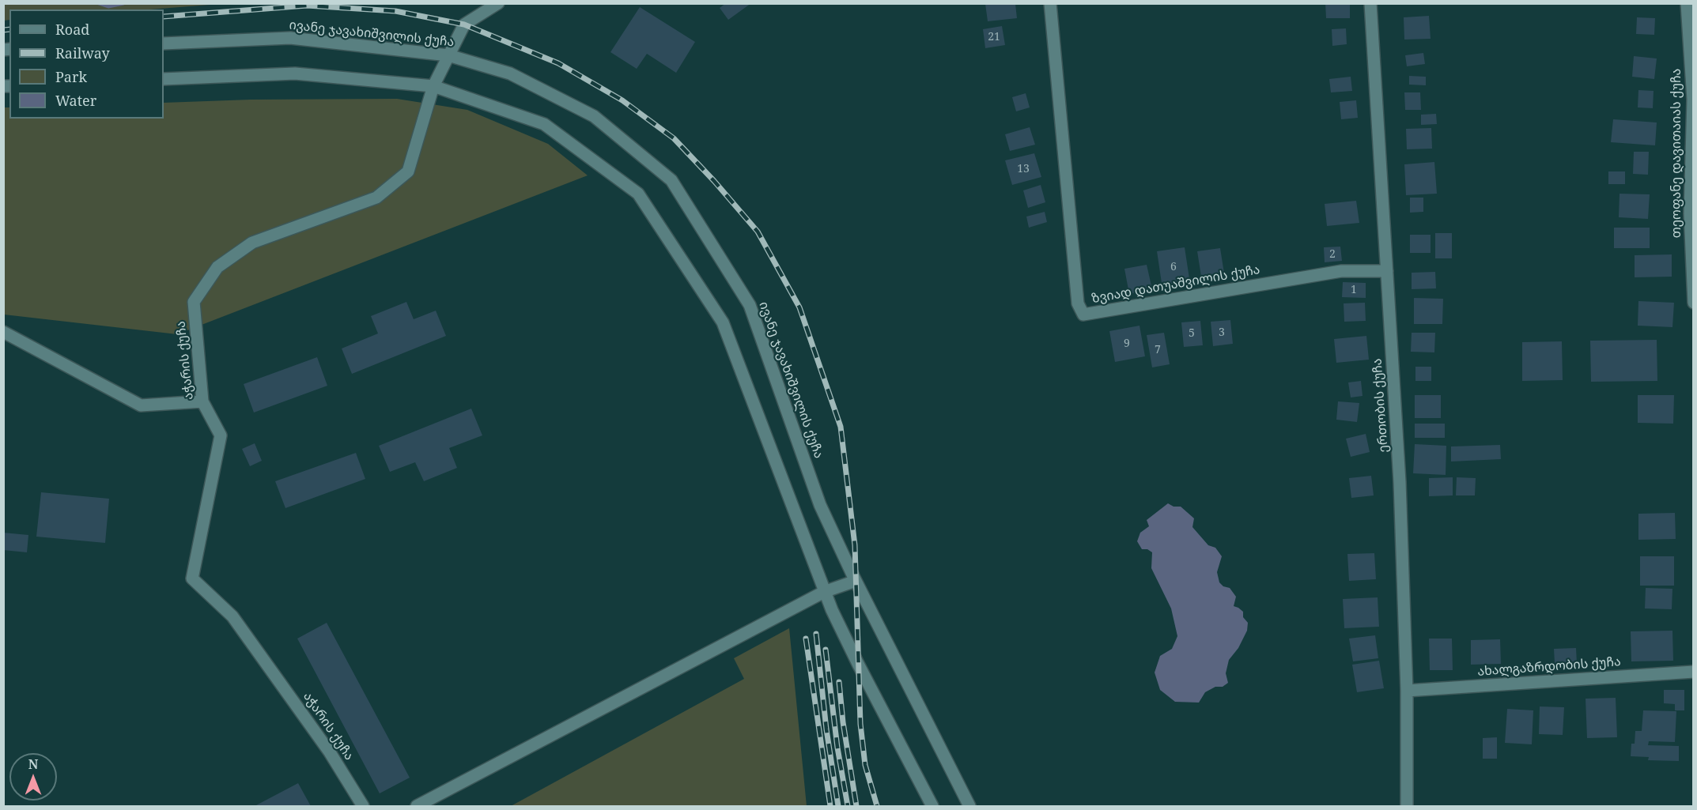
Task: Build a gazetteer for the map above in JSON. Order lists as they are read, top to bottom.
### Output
{
  "streets": {
    "street": [
      "ივანე ჯავახიშვილის ქუჩა",
      "თეოფანე დავითაიას ქუჩა",
      "ზვიად დათუაშვილის ქუჩა",
      "აჭარის ქუჩა",
      "ერთობის ქუჩა",
      "ახალგაზრდობის ქუჩა"
    ]
  },
  "crossings": [
    ["ივანე ჯავახიშვილის ქუჩა", "აჭარის ქუჩა"],
    ["ზვიად დათუაშვილის ქუჩა", "ერთობის ქუჩა"],
    ["ერთობის ქუჩა", "ახალგაზრდობის ქუჩა"]
  ],
  "house_numbers": [
    "21",
    "13",
    "2",
    "6",
    "1",
    "3",
    "5",
    "9",
    "7"
  ],
  "legend": [
    "Road",
    "Railway",
    "Park",
    "Water"
  ],
  "north": "top"
}
